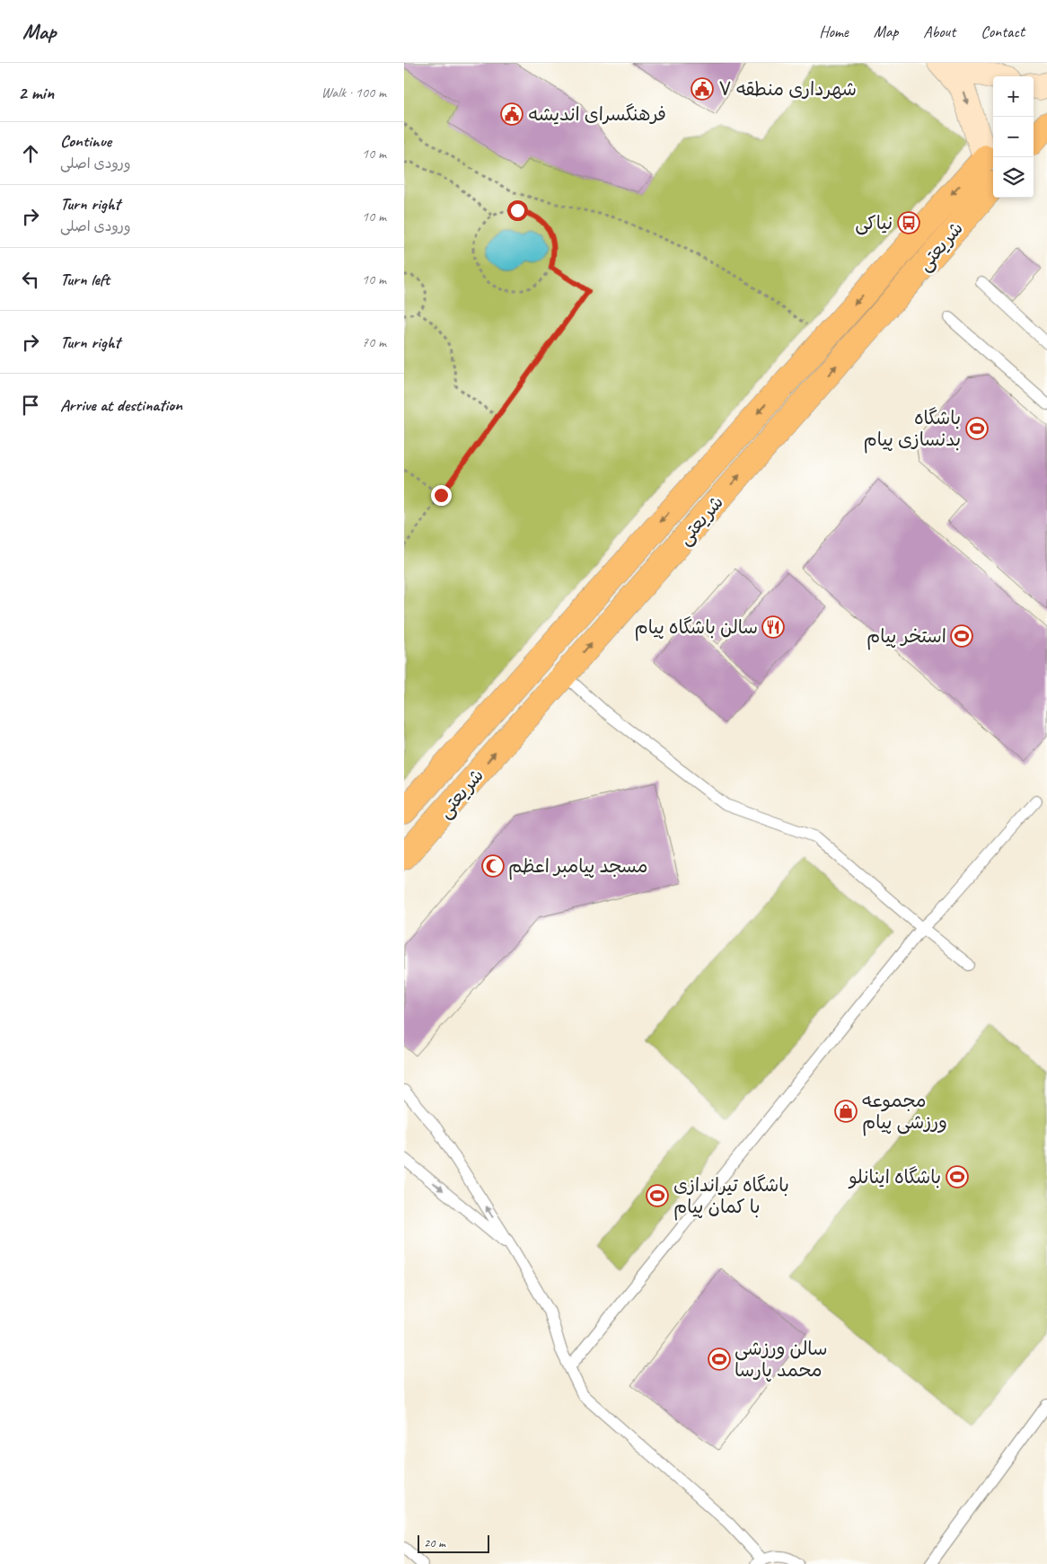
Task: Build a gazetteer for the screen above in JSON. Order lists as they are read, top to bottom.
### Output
{
  "streets": {
    "main road": ["شریعتی"]
  },
  "places": {
    "public building": ["شهرداری منطقه ۷", "فرهنگسرای اندیشه"],
    "bus stop": ["نیاکی"],
    "sports": [
      "باشگاه بدنسازی پیام",
      "استخر پیام",
      "باشگاه اینانلو",
      "باشگاه تیراندازی با کمان پیام",
      "سالن ورزشی محمد پارسا"
    ],
    "restaurant": ["سالن باشگاه پیام"],
    "mosque": ["مسجد پیامبر اعظم"],
    "shop": ["مجموعه ورزشی پیام"]
  },
  "scale_bar": "20 m",
  "page": {
    "header": "Map",
    "nav": [
      "Home",
      "Map",
      "About",
      "Contact"
    ],
    "heading": ["2 min", "Walk · 100 m"],
    "map_buttons": ["+", "−"],
    "list": [
      ["Continue", "ورودی اصلی", "10 m"],
      ["Turn right", "ورودی اصلی", "10 m"],
      ["Turn left", "10 m"],
      ["Turn right", "70 m"],
      "Arrive at destination"
    ],
    "scale": "20 m"
  }
}
